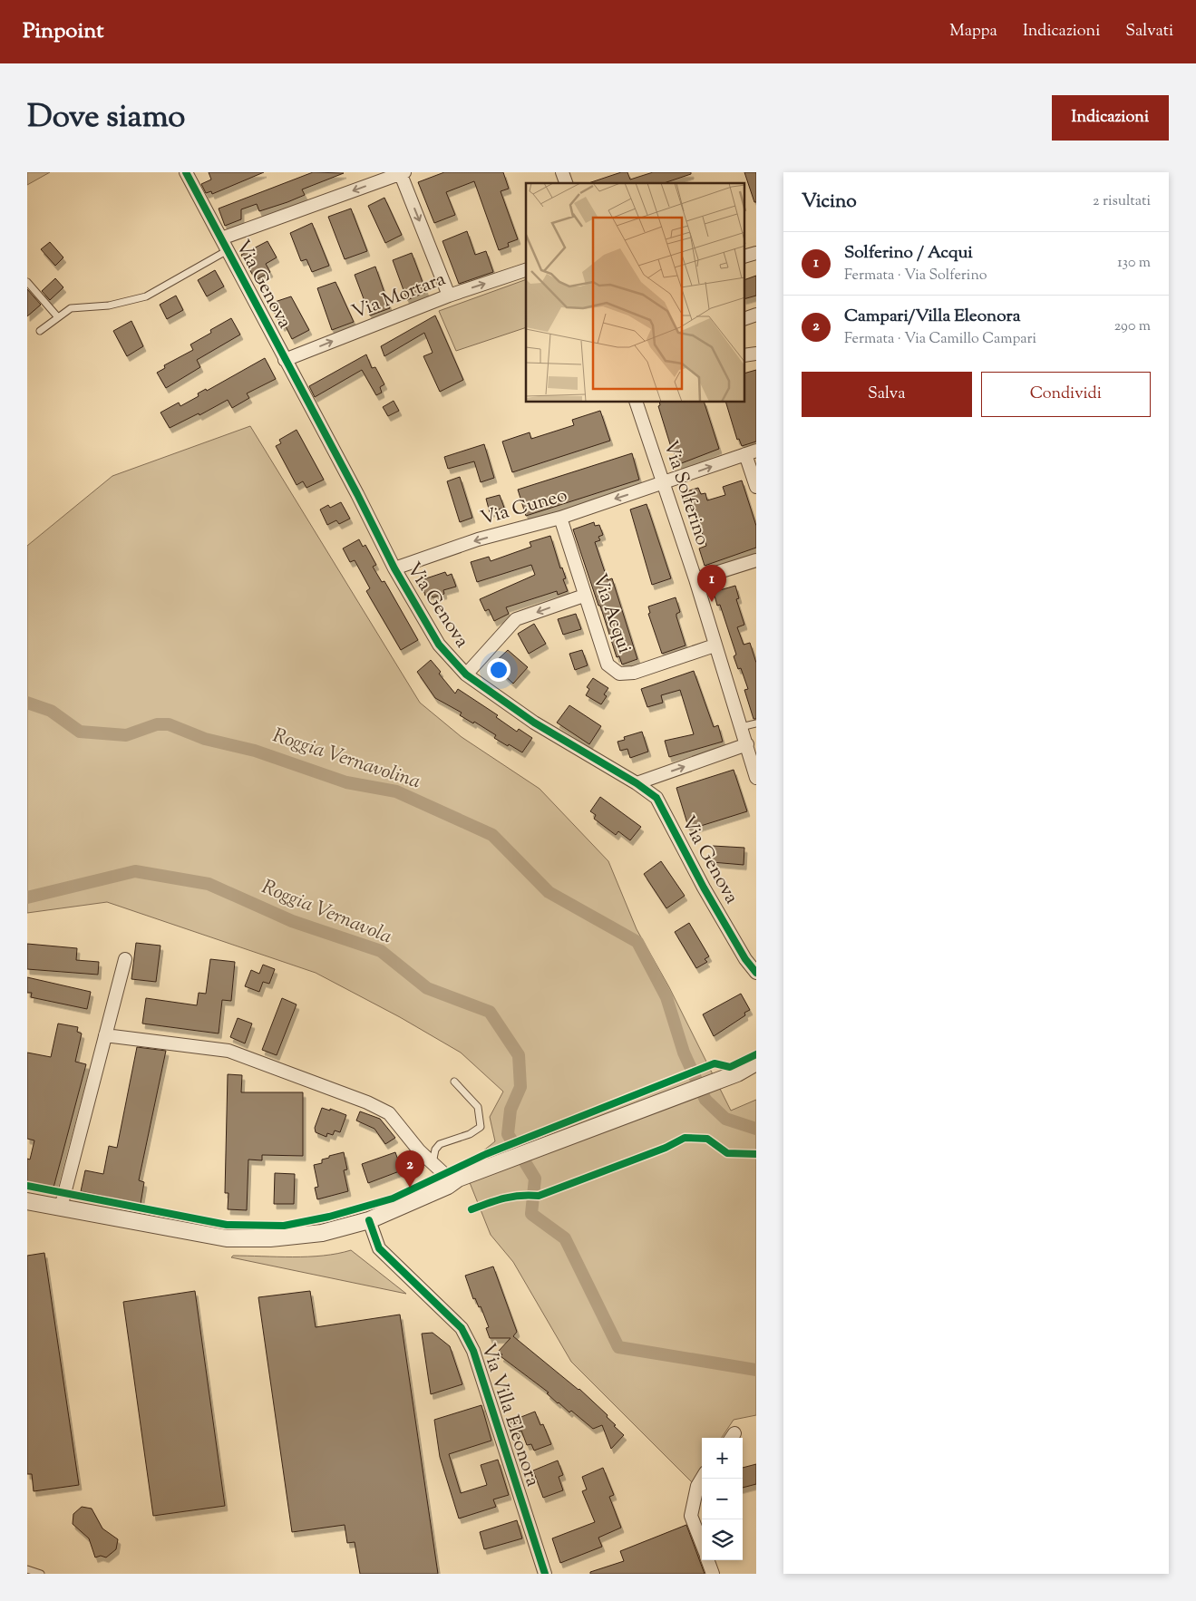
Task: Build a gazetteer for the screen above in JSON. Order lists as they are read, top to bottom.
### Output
{
  "streets": {
    "street": [
      "Via Genova",
      "Via Mortara",
      "Via Solferino",
      "Via Cuneo",
      "Via Acqui",
      "Via Villa Eleonora"
    ]
  },
  "crossings": [
    ["Via Genova", "Via Mortara"],
    ["Via Genova", "Via Cuneo"],
    ["Via Solferino", "Via Cuneo"],
    ["Via Solferino", "Via Acqui"],
    ["Via Cuneo", "Via Acqui"]
  ],
  "one_way": ["Via Mortara"],
  "water": ["Roggia Vernavolina", "Roggia Vernavola"],
  "page": {
    "header": "Pinpoint",
    "nav": ["Mappa", "Indicazioni", "Salvati"],
    "title": "Dove siamo",
    "buttons": [
      "Indicazioni",
      ["Salva", "Condividi"]
    ],
    "heading": ["Vicino", "2 risultati"],
    "list": [
      {
        "mark": "1",
        "name": "Solferino / Acqui",
        "note": "Fermata · Via Solferino",
        "value": "130 m"
      },
      {
        "mark": "2",
        "name": "Campari/Villa Eleonora",
        "note": "Fermata · Via Camillo Campari",
        "value": "290 m"
      }
    ],
    "pins": ["1", "2"],
    "map_buttons": ["+", "−"]
  }
}
